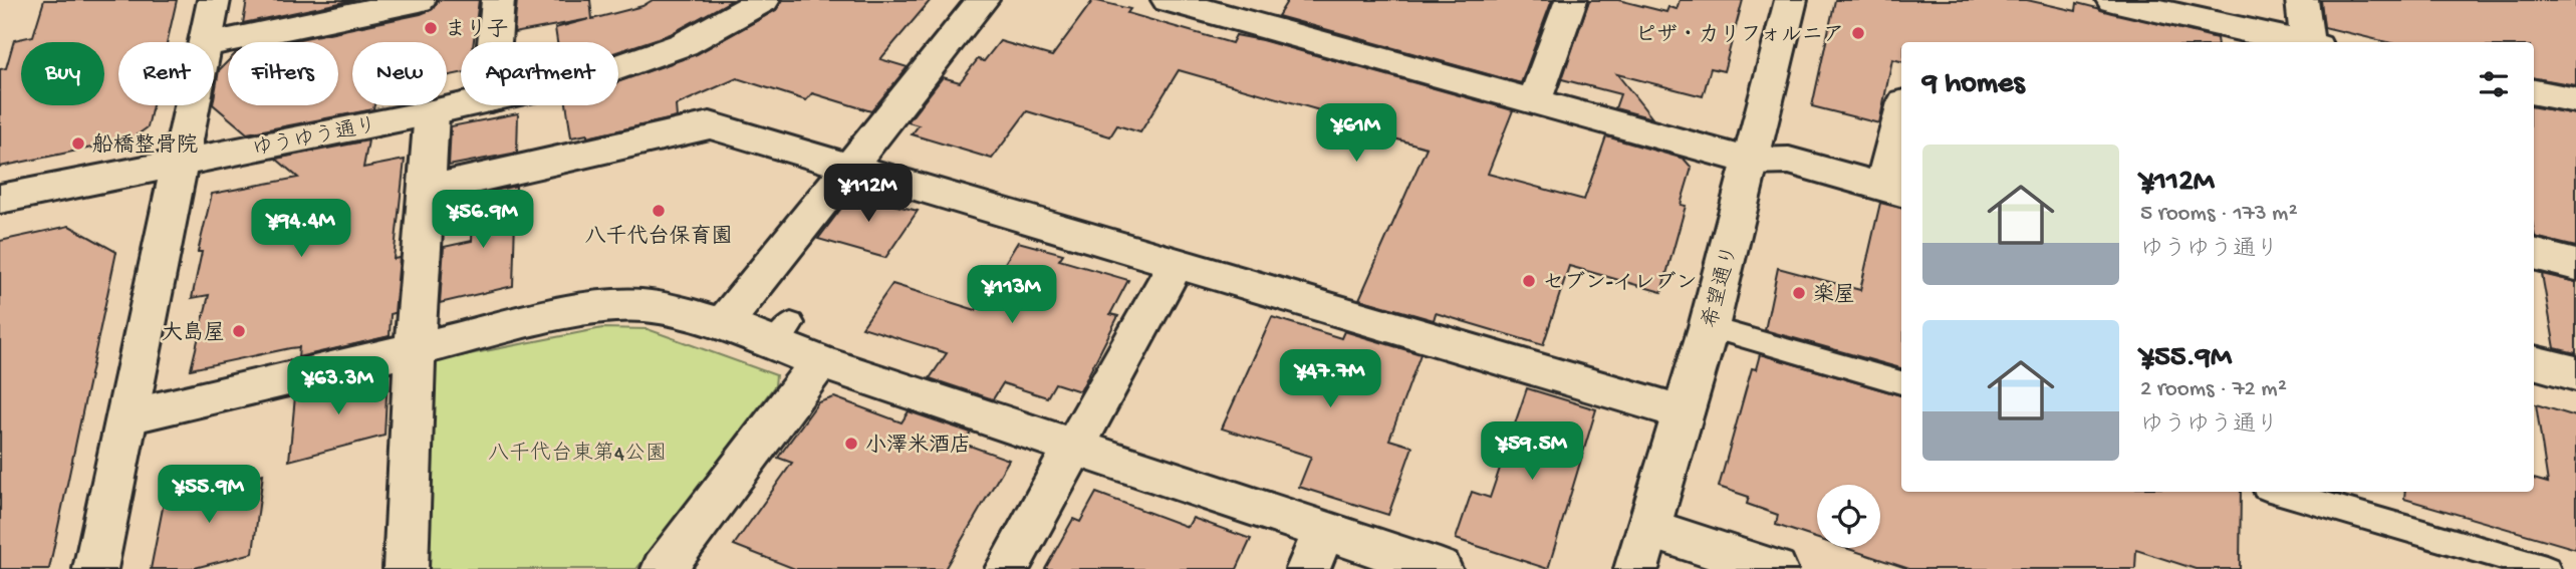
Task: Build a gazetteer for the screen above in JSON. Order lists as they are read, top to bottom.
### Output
{
  "streets": {
    "street": ["ゆうゆう通り", "希望通り"]
  },
  "parks": ["八千代台東第4公園"],
  "places": [
    "まり子",
    "ピザ・カリフォルニア",
    "船橋整骨院",
    "八千代台保育園",
    "セブン-イレブン",
    "楽屋",
    "大島屋",
    "小澤米酒店"
  ],
  "page": {
    "chip": [
      "Buy",
      "Rent",
      "Filters",
      "New",
      "Apartment"
    ],
    "heading": "9 homes",
    "price": [
      "¥61M",
      "¥112M",
      "¥56.9M",
      "¥94.4M",
      "¥113M",
      "¥47.7M",
      "¥63.3M",
      "¥59.5M",
      "¥55.9M"
    ],
    "list": [
      {
        "name": "¥112M",
        "note": "5 rooms · 173 m² · ゆうゆう通り"
      },
      {
        "name": "¥55.9M",
        "note": "2 rooms · 72 m² · ゆうゆう通り"
      }
    ]
  }
}
